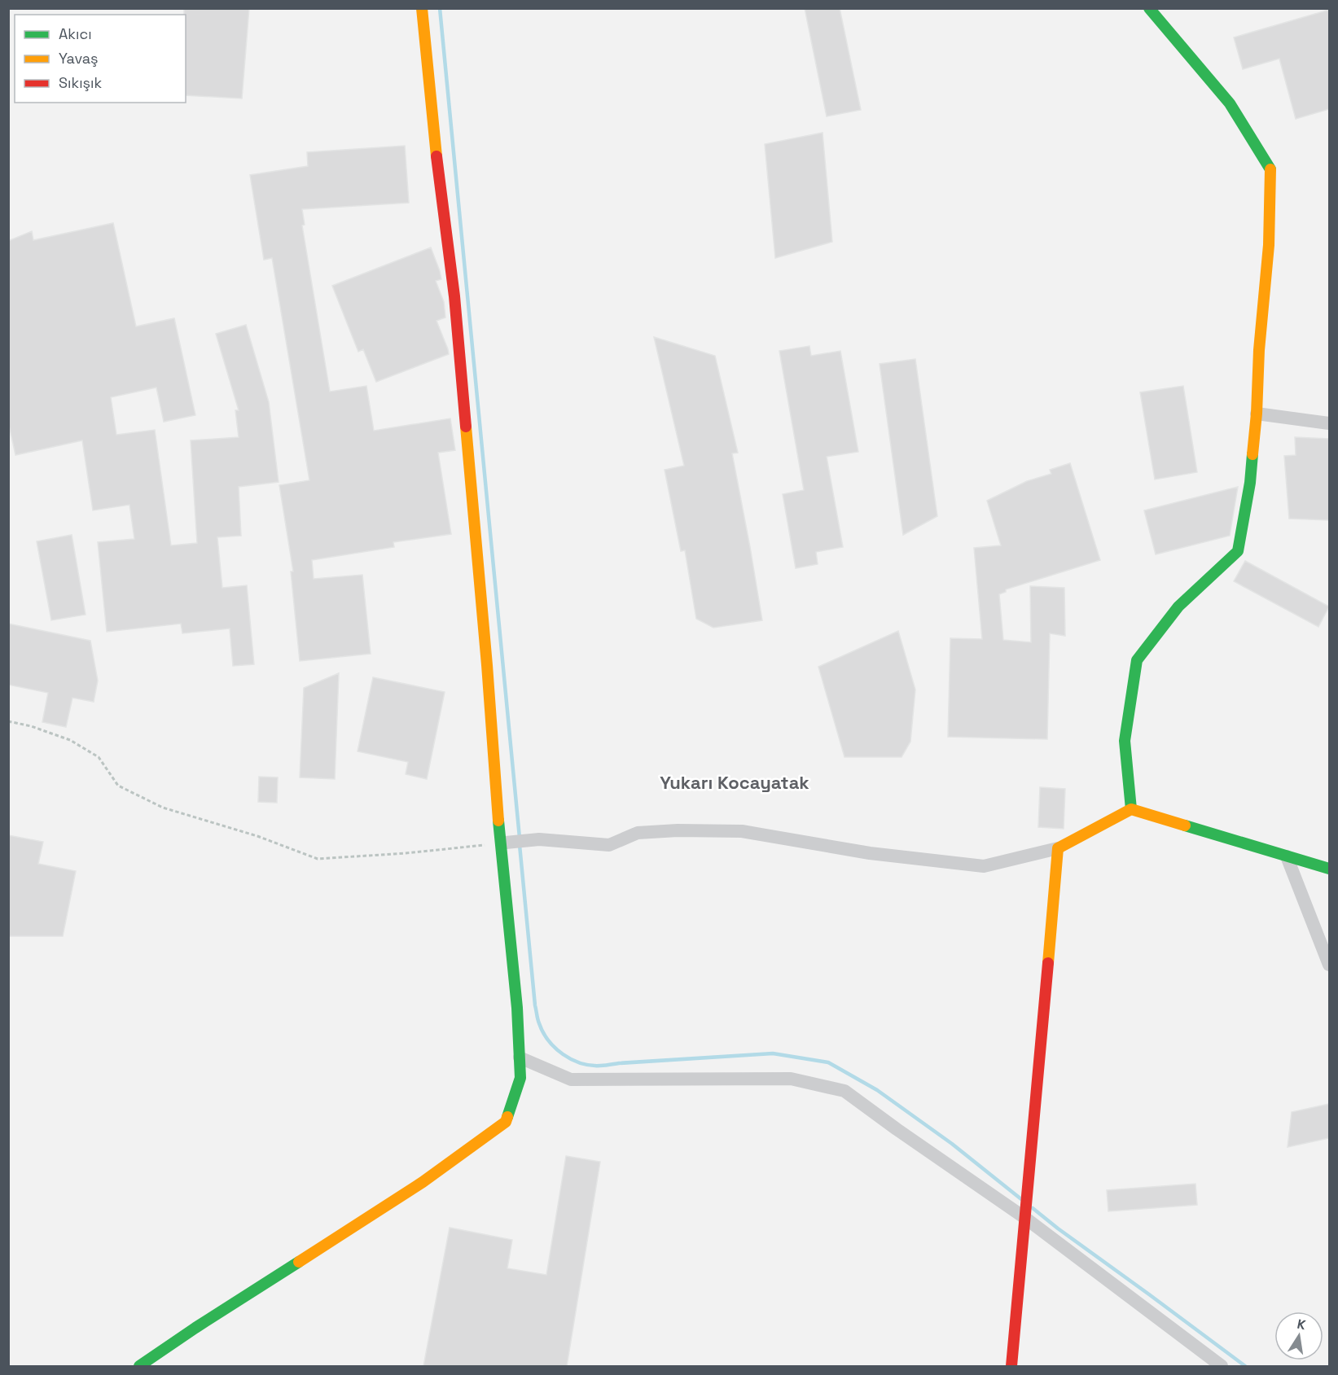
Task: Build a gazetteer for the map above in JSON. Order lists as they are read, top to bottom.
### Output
{
  "districts": ["Yukarı Kocayatak"],
  "legend": ["Akıcı", "Yavaş", "Sıkışık"],
  "north": "top"
}
